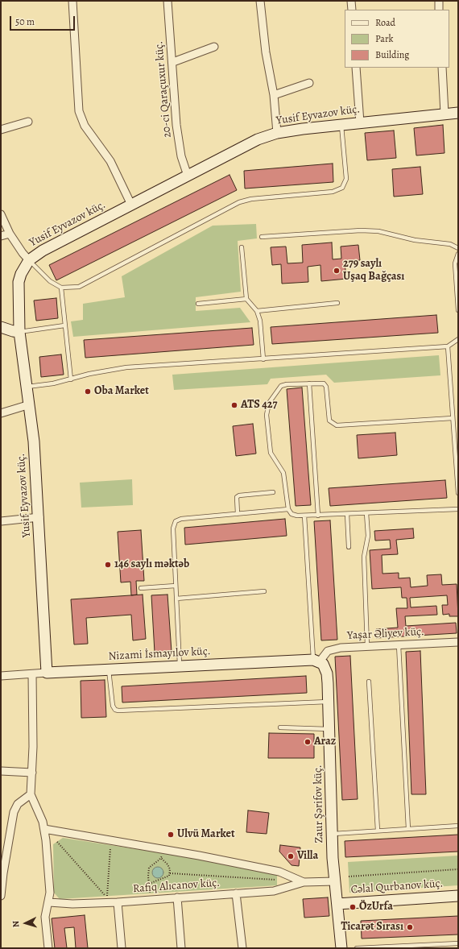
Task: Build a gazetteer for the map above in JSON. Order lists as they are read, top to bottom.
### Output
{
  "streets": {
    "street": [
      "20-ci Qaraçuxur küç.",
      "Yusif Eyvazov küç.",
      "Yaşar Əliyev küç.",
      "Nizami İsmayılov küç.",
      "Zaur Şərifov küç.",
      "Rafiq Alıcanov küç.",
      "Cəlal Qurbanov küç."
    ]
  },
  "crossings": [
    ["20-ci Qaraçuxur küç.", "Yusif Eyvazov küç."],
    ["Yusif Eyvazov küç.", "Nizami İsmayılov küç."],
    ["Yaşar Əliyev küç.", "Nizami İsmayılov küç."],
    ["Yaşar Əliyev küç.", "Zaur Şərifov küç."],
    ["Nizami İsmayılov küç.", "Zaur Şərifov küç."],
    ["Zaur Şərifov küç.", "Cəlal Qurbanov küç."]
  ],
  "places": [
    "279 saylı Uşaq Bağçası",
    "Oba Market",
    "ATS 427",
    "146 saylı məktəb",
    "Araz",
    "Ulvü Market",
    "Villa",
    "ÖzUrfa",
    "Ticarət Sırası"
  ],
  "legend": ["Road", "Park", "Building"],
  "scale_bar": "50 m",
  "north": "left"
}
